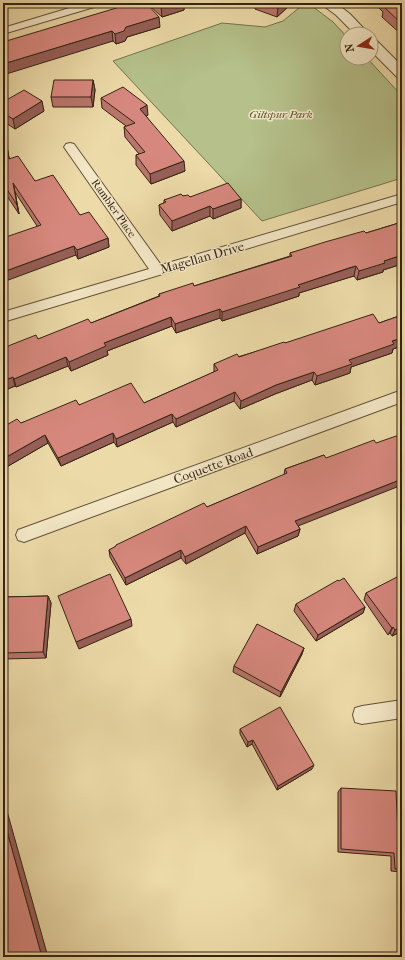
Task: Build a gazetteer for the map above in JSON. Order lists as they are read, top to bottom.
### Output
{
  "streets": {
    "street": ["Rambler Place", "Magellan Drive", "Coquette Road"]
  },
  "crossings": [
    ["Rambler Place", "Magellan Drive"]
  ],
  "parks": ["Giltspur Park"],
  "north": "left"
}
